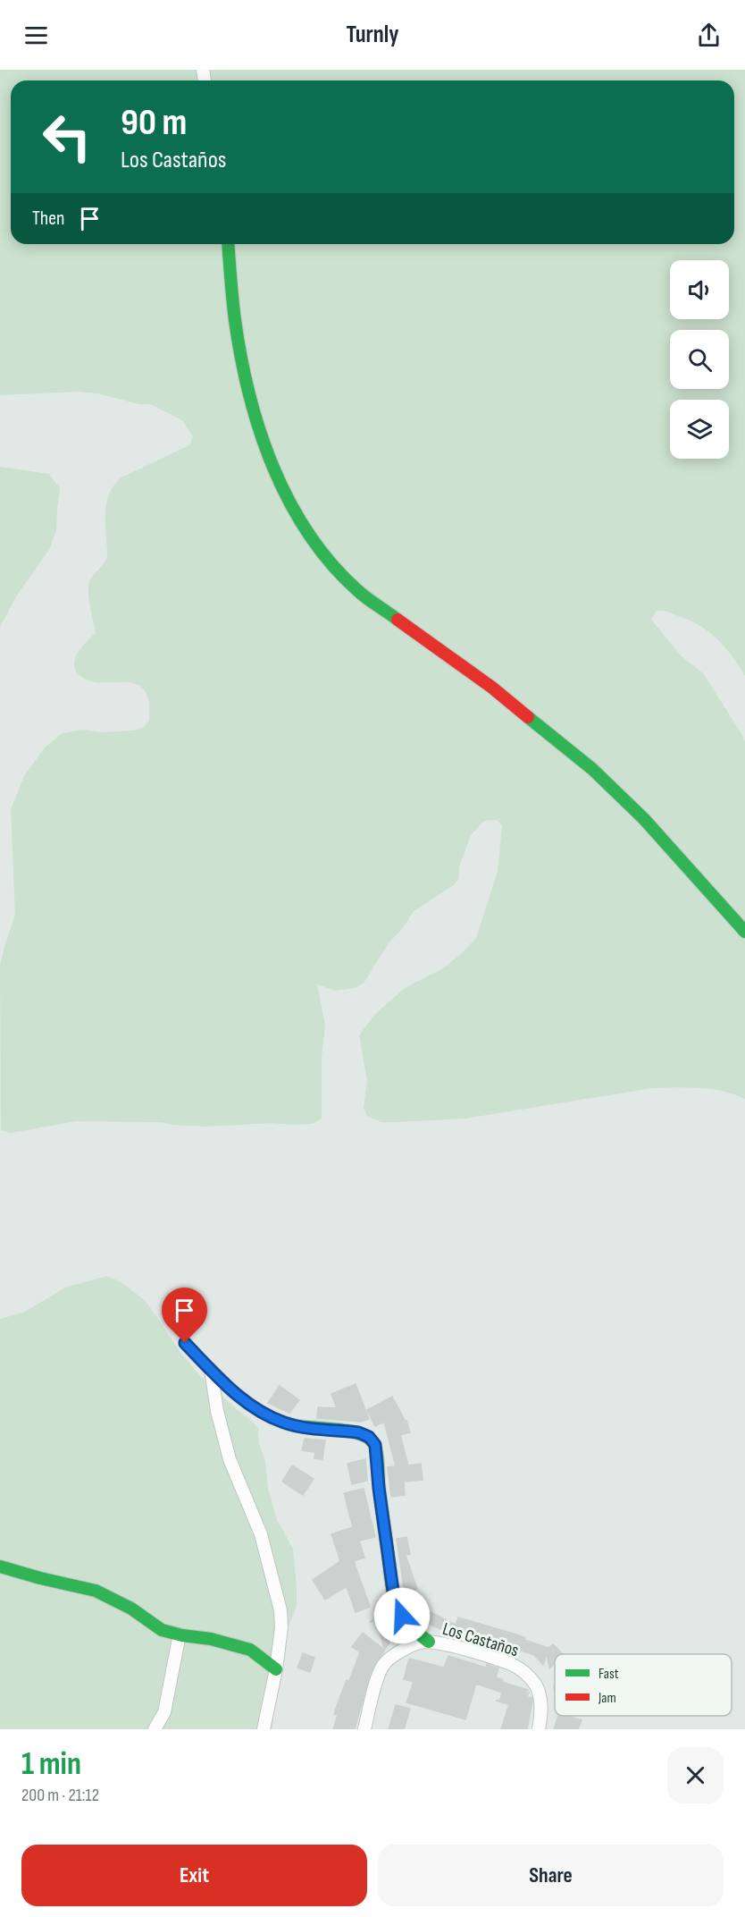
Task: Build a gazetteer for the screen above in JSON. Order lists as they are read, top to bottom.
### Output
{
  "streets": {
    "street": ["Los Castaños"]
  },
  "legend": ["Fast", "Jam"],
  "page": {
    "header": "Turnly",
    "turn": ["90 m", "Los Castaños"],
    "then": "Then",
    "heading": ["1 min", "200 m · 21:12"],
    "buttons": ["Exit", "Share"]
  }
}
